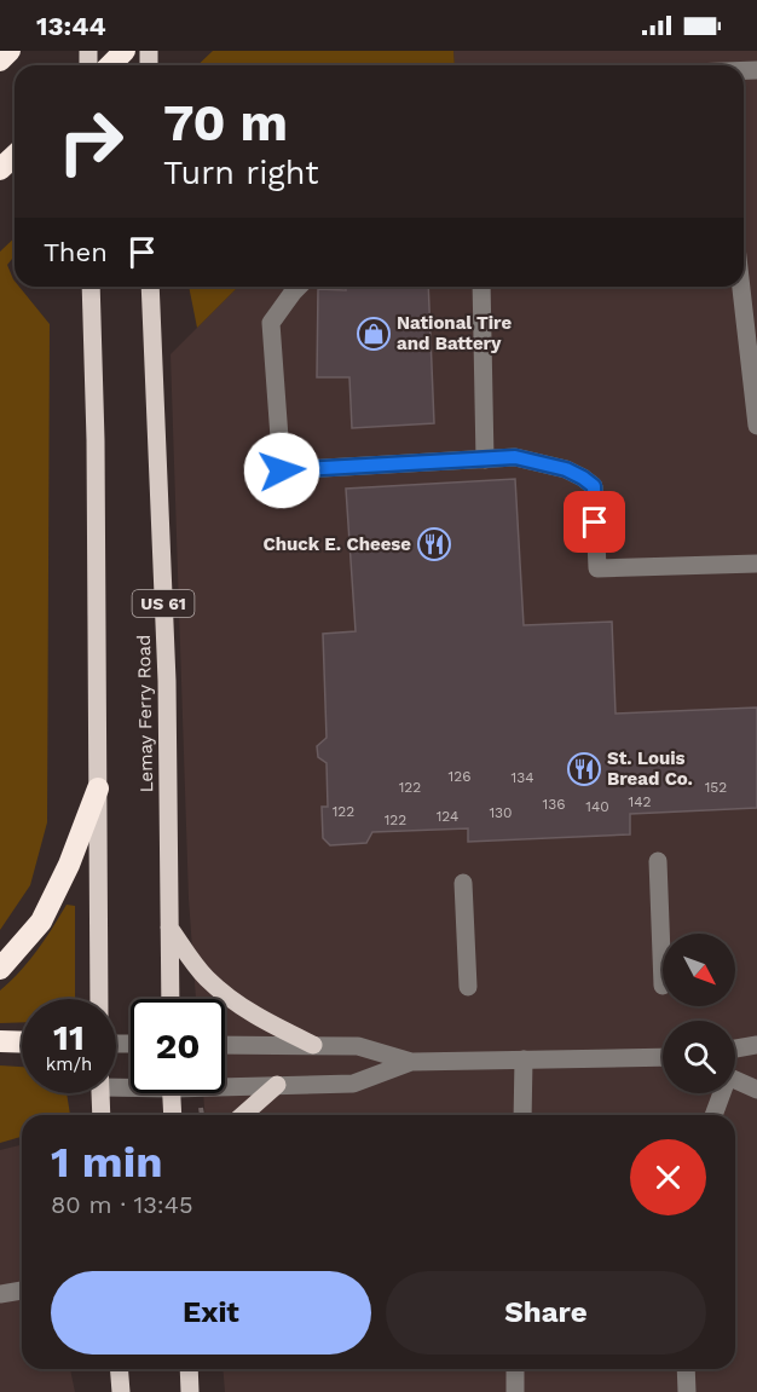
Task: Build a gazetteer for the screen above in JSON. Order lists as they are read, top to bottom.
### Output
{
  "streets": {
    "main road": ["US 61", "Lemay Ferry Road"]
  },
  "places": {
    "shop": ["National Tire and Battery"],
    "restaurant": ["Chuck E. Cheese", "St. Louis Bread Co."]
  },
  "house_numbers": [
    "126",
    "134",
    "122",
    "152",
    "142",
    "136",
    "140",
    "122",
    "130",
    "124",
    "122"
  ],
  "north": "bottom right",
  "page": {
    "status": "13:44",
    "turn": ["70 m", "Turn right"],
    "then": "Then",
    "speed": "11 km/h",
    "limit": "20",
    "heading": ["1 min", "80 m · 13:45"],
    "buttons": ["Exit", "Share"]
  }
}
